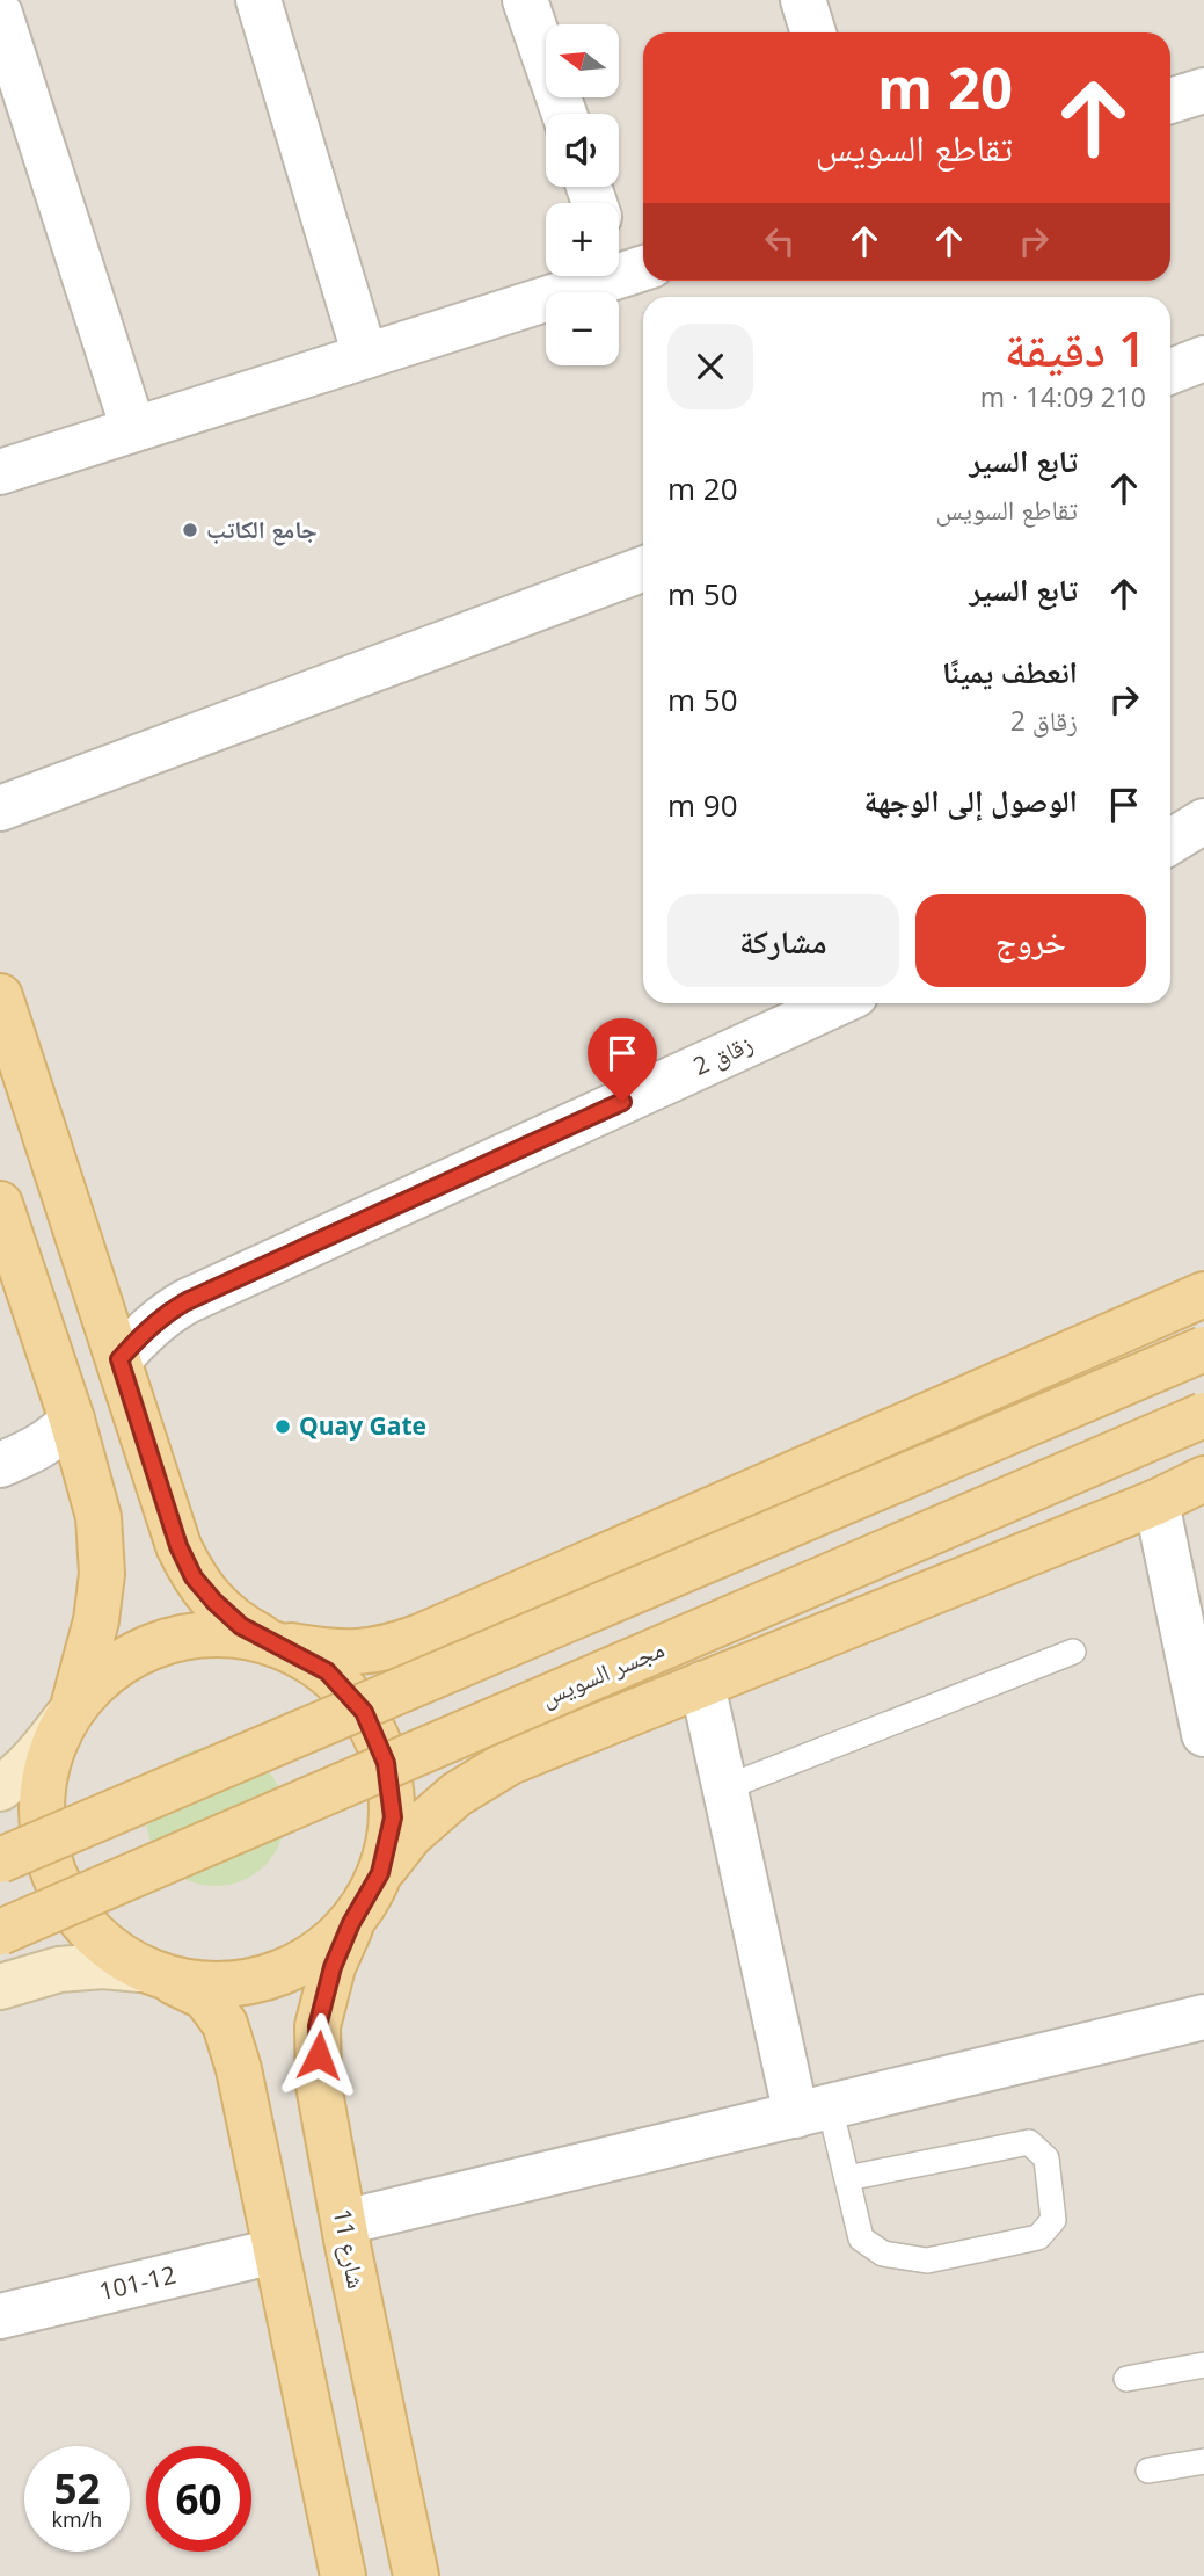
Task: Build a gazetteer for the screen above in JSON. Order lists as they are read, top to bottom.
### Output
{
  "streets": {
    "main road": ["مجسر السويس", "شارع 11"],
    "street": ["زقاق 2", "101-12"]
  },
  "places": ["جامع الكاتب", "Quay Gate"],
  "north": "left",
  "page": {
    "map_buttons": ["+", "−"],
    "turn": ["20 m", "تقاطع السويس"],
    "heading": ["1 دقيقة", "210 m · 14:09"],
    "list": [
      {
        "name": "تابع السير",
        "note": "تقاطع السويس",
        "value": "20 m"
      },
      {
        "name": "تابع السير",
        "value": "50 m"
      },
      {
        "name": "انعطف يمينًا",
        "note": "زقاق 2",
        "value": "50 m"
      },
      {
        "name": "الوصول إلى الوجهة",
        "value": "90 m"
      }
    ],
    "buttons": ["خروج", "مشاركة"],
    "speed": "52 km/h",
    "limit": "60"
  }
}
